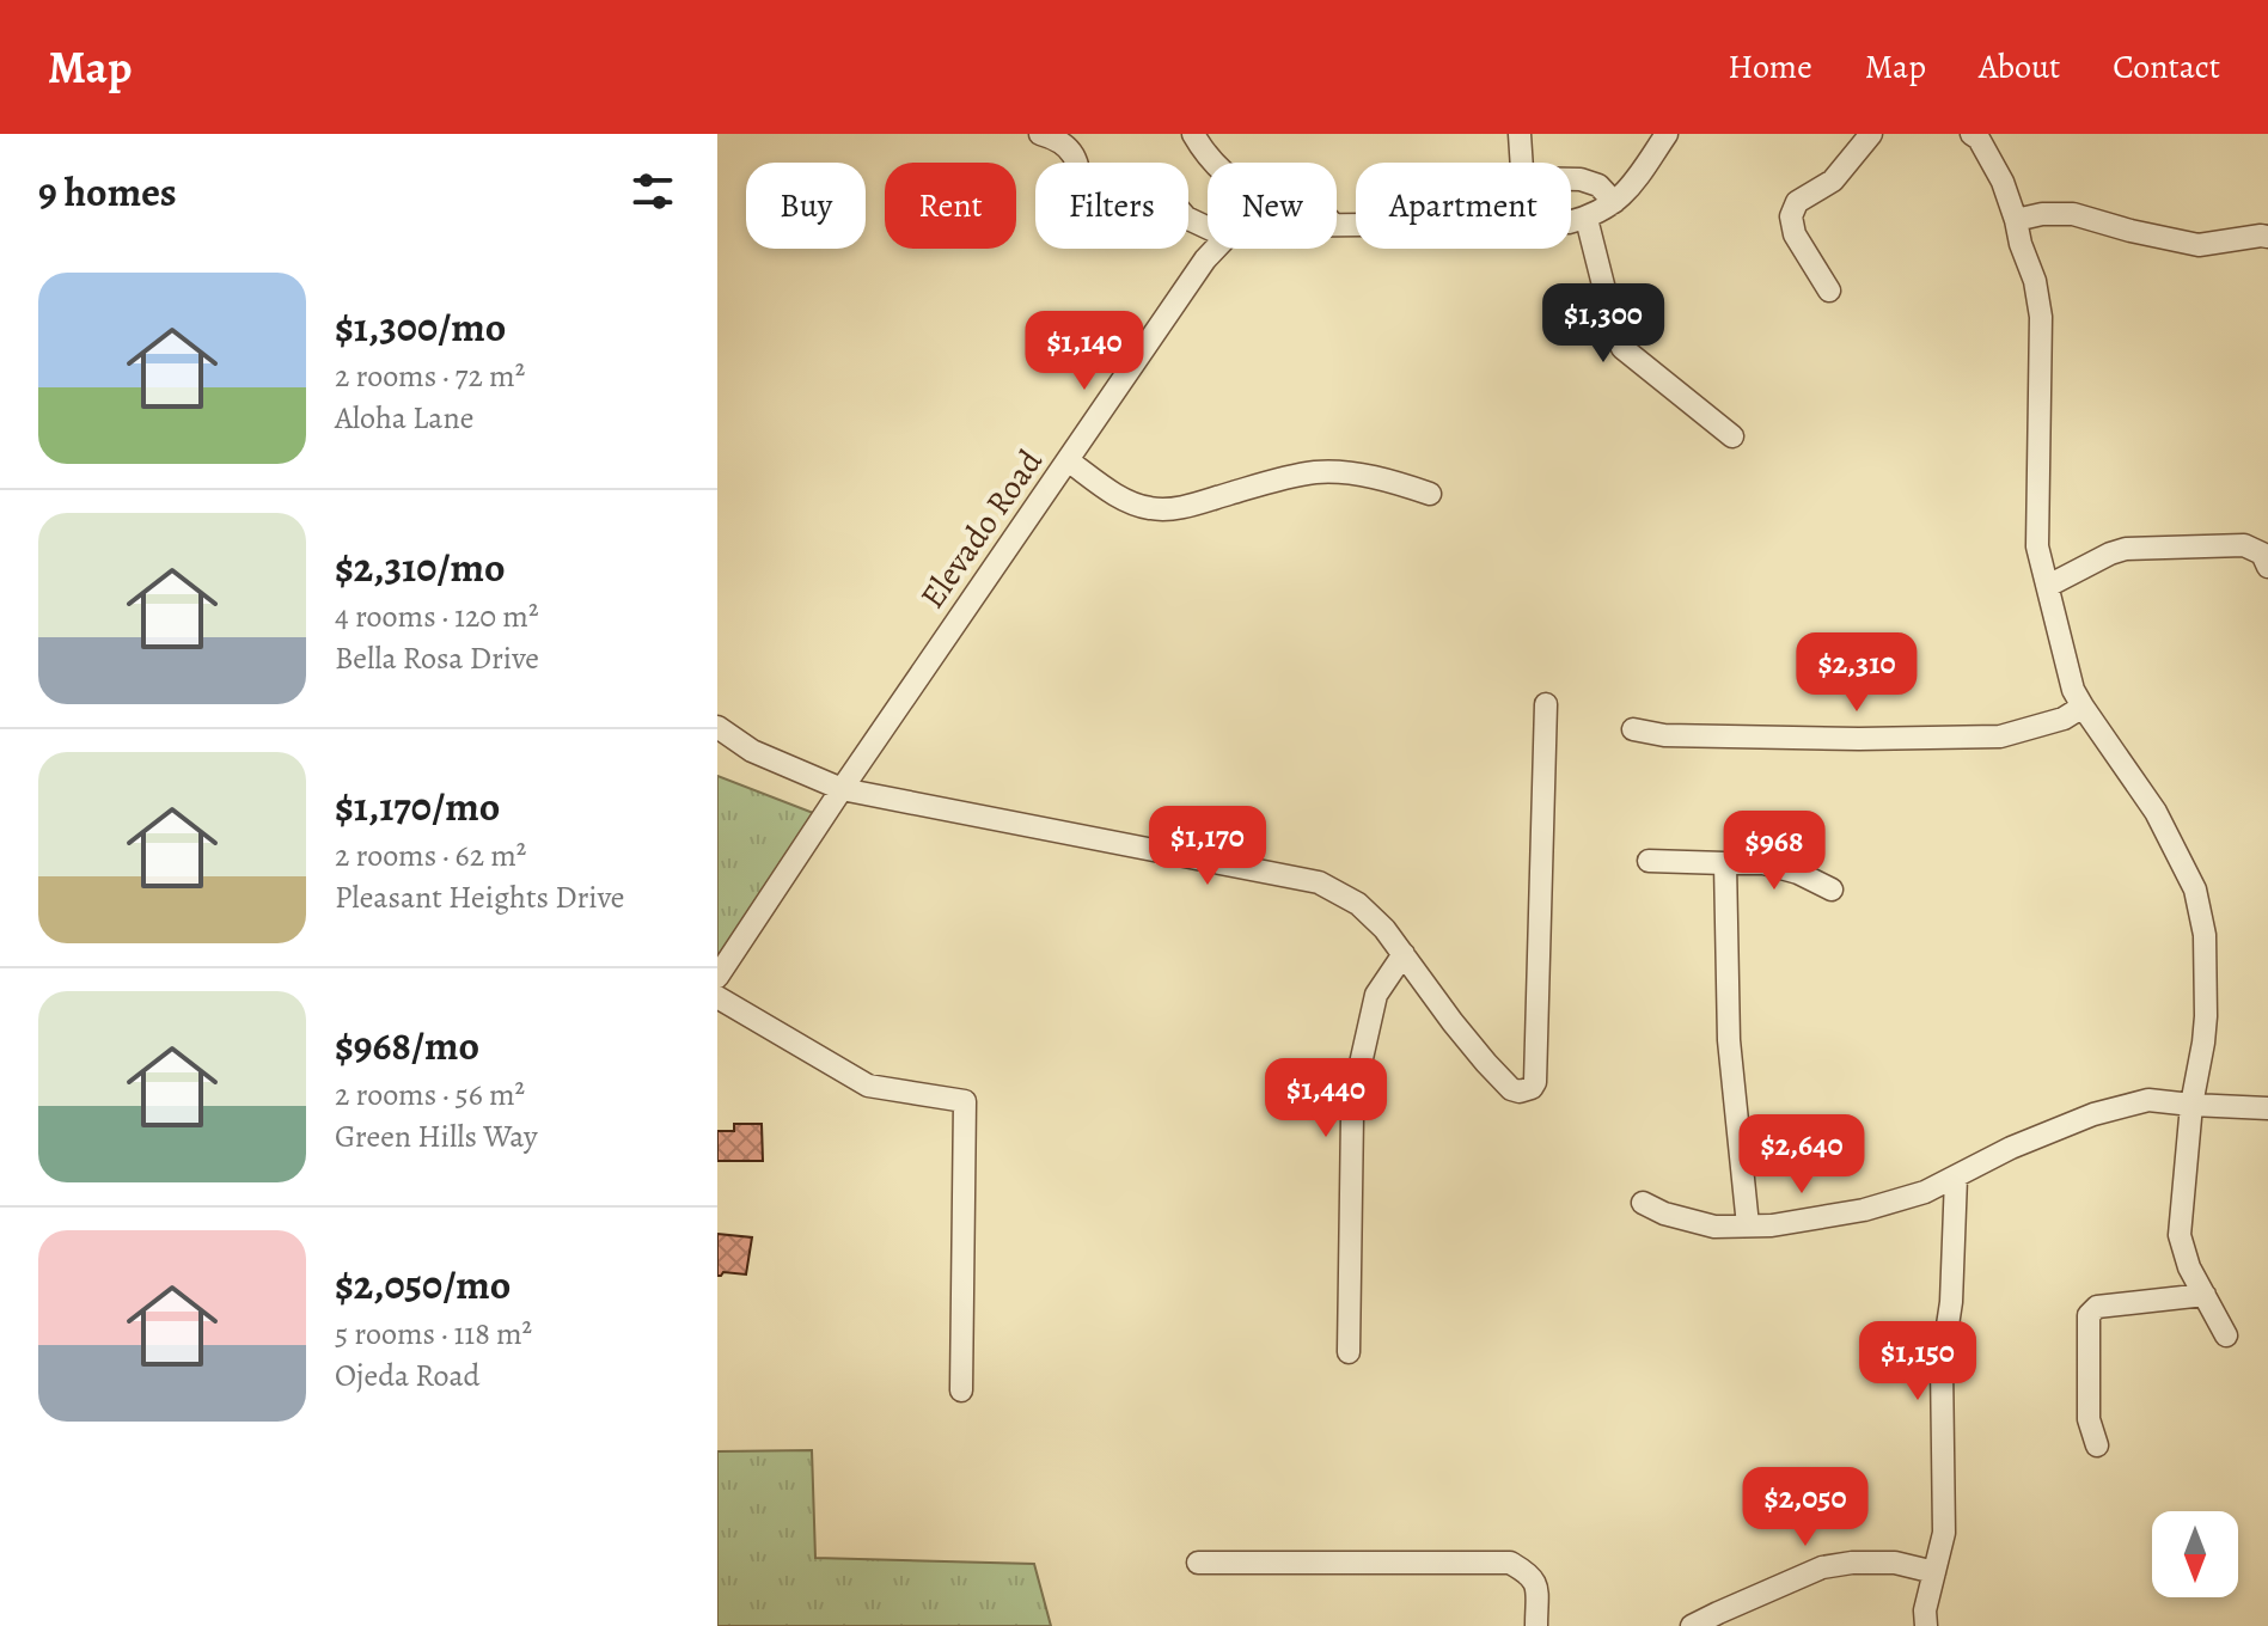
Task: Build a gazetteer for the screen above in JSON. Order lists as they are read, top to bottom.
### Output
{
  "streets": {
    "street": ["Elevado Road"]
  },
  "north": "bottom",
  "page": {
    "header": "Map",
    "nav": [
      "Home",
      "Map",
      "About",
      "Contact"
    ],
    "heading": "9 homes",
    "chip": [
      "Buy",
      "Rent",
      "Filters",
      "New",
      "Apartment"
    ],
    "list": [
      {
        "name": "$1,300/mo",
        "note": "2 rooms · 72 m² · Aloha Lane"
      },
      {
        "name": "$2,310/mo",
        "note": "4 rooms · 120 m² · Bella Rosa Drive"
      },
      {
        "name": "$1,170/mo",
        "note": "2 rooms · 62 m² · Pleasant Heights Drive"
      },
      {
        "name": "$968/mo",
        "note": "2 rooms · 56 m² · Green Hills Way"
      },
      {
        "name": "$2,050/mo",
        "note": "5 rooms · 118 m² · Ojeda Road"
      }
    ],
    "price": [
      "$1,300",
      "$1,140",
      "$2,310",
      "$1,170",
      "$968",
      "$1,440",
      "$2,640",
      "$1,150",
      "$2,050"
    ]
  }
}
